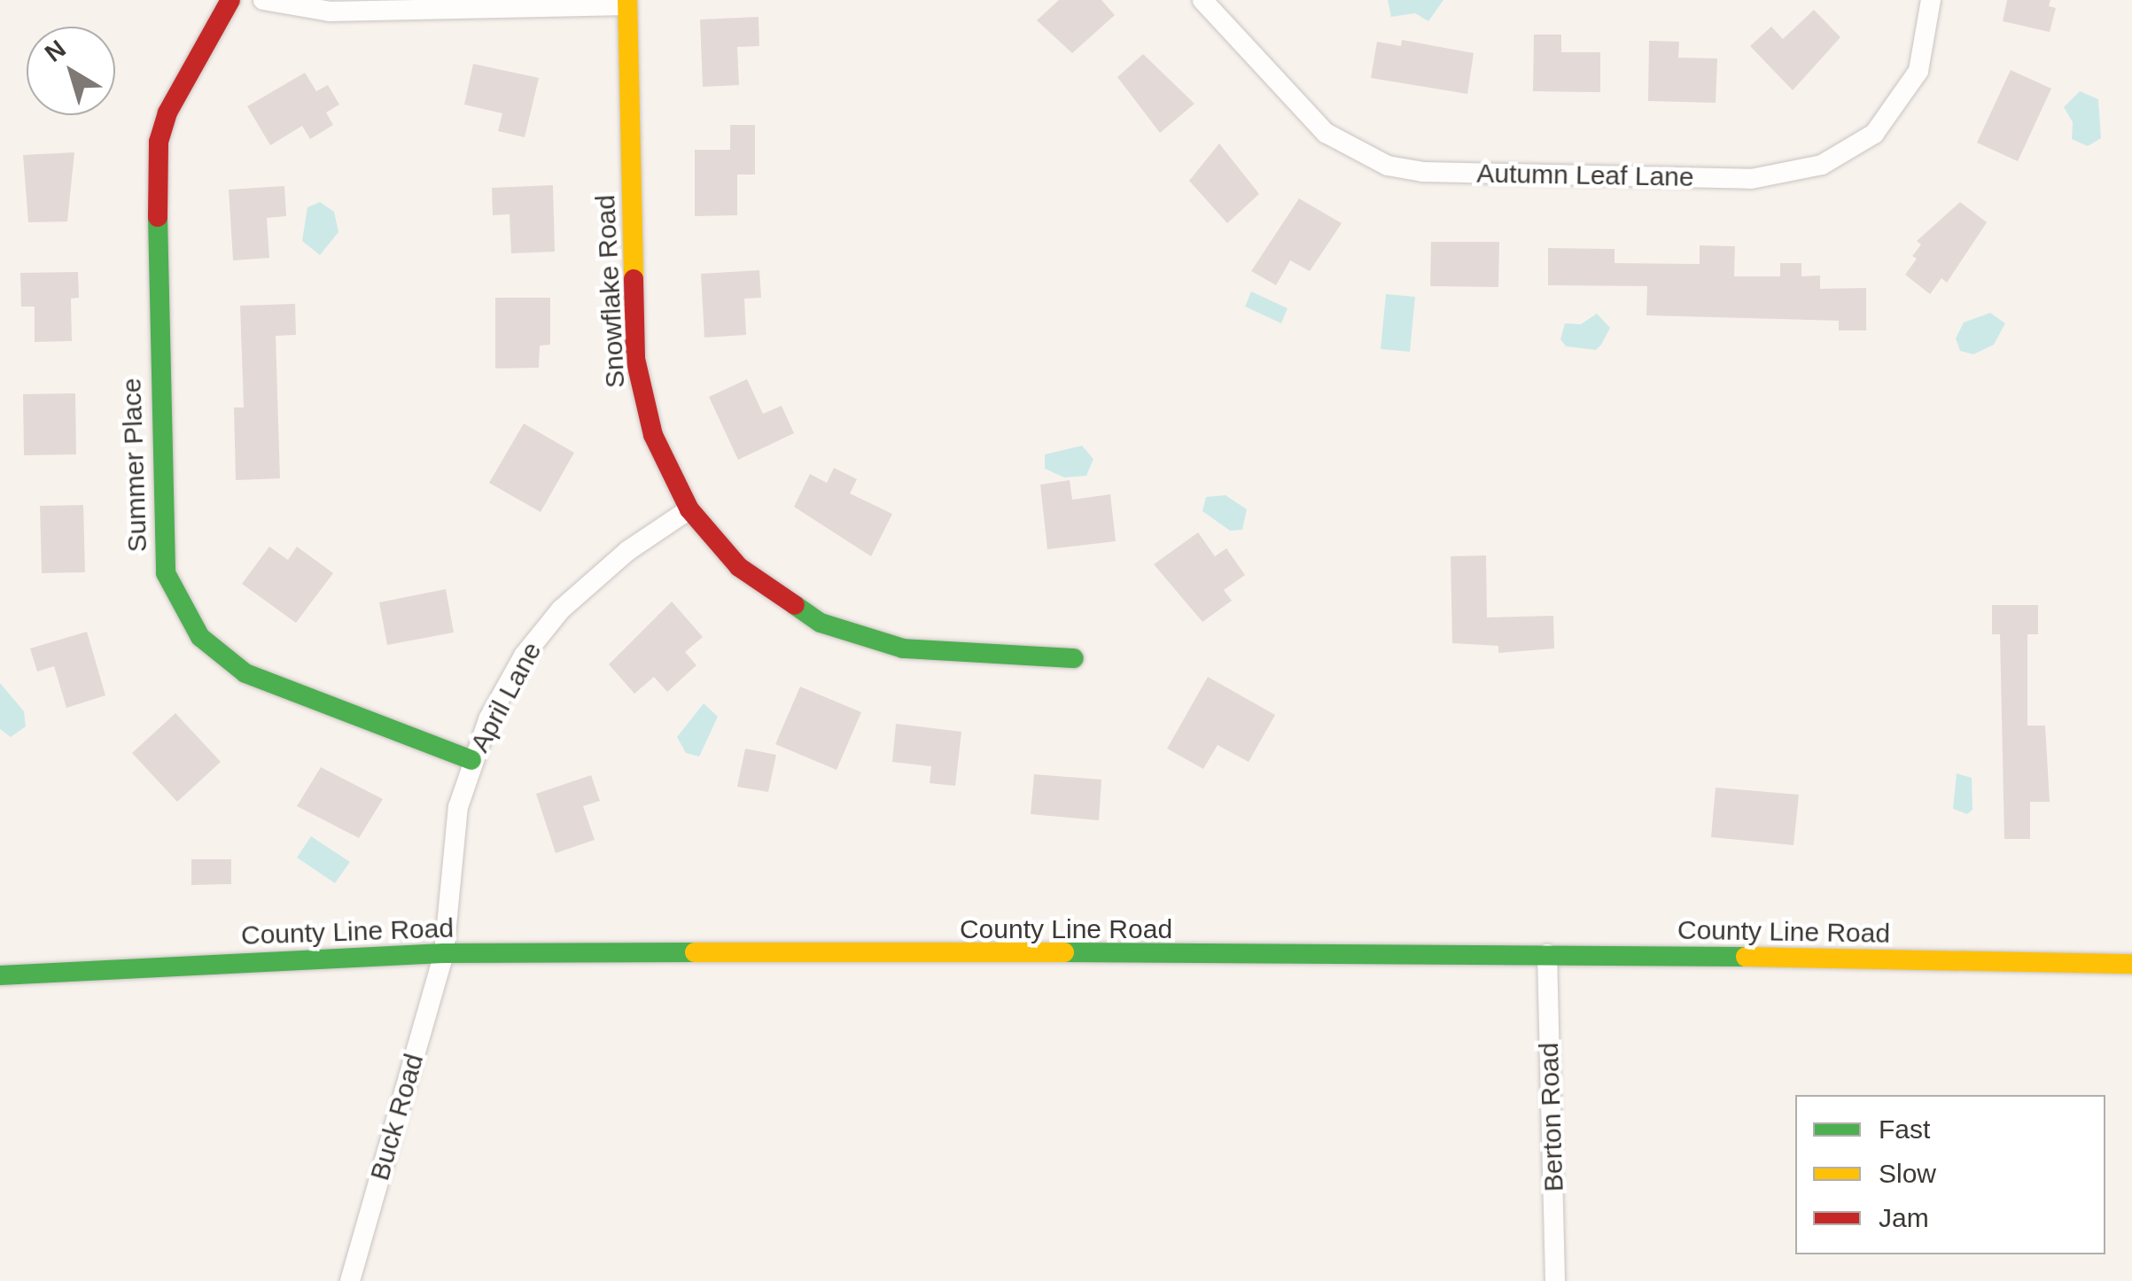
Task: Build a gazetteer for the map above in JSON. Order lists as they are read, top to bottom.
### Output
{
  "streets": {
    "main road": ["Snowflake Road", "Summer Place", "County Line Road"],
    "street": [
      "Autumn Leaf Lane",
      "April Lane",
      "Buck Road",
      "Berton Road"
    ]
  },
  "crossings": [
    ["Snowflake Road", "April Lane"],
    ["Summer Place", "April Lane"],
    ["April Lane", "County Line Road"],
    ["April Lane", "Buck Road"],
    ["County Line Road", "Buck Road"],
    ["County Line Road", "Berton Road"]
  ],
  "legend": ["Fast", "Slow", "Jam"],
  "north": "top left"
}
